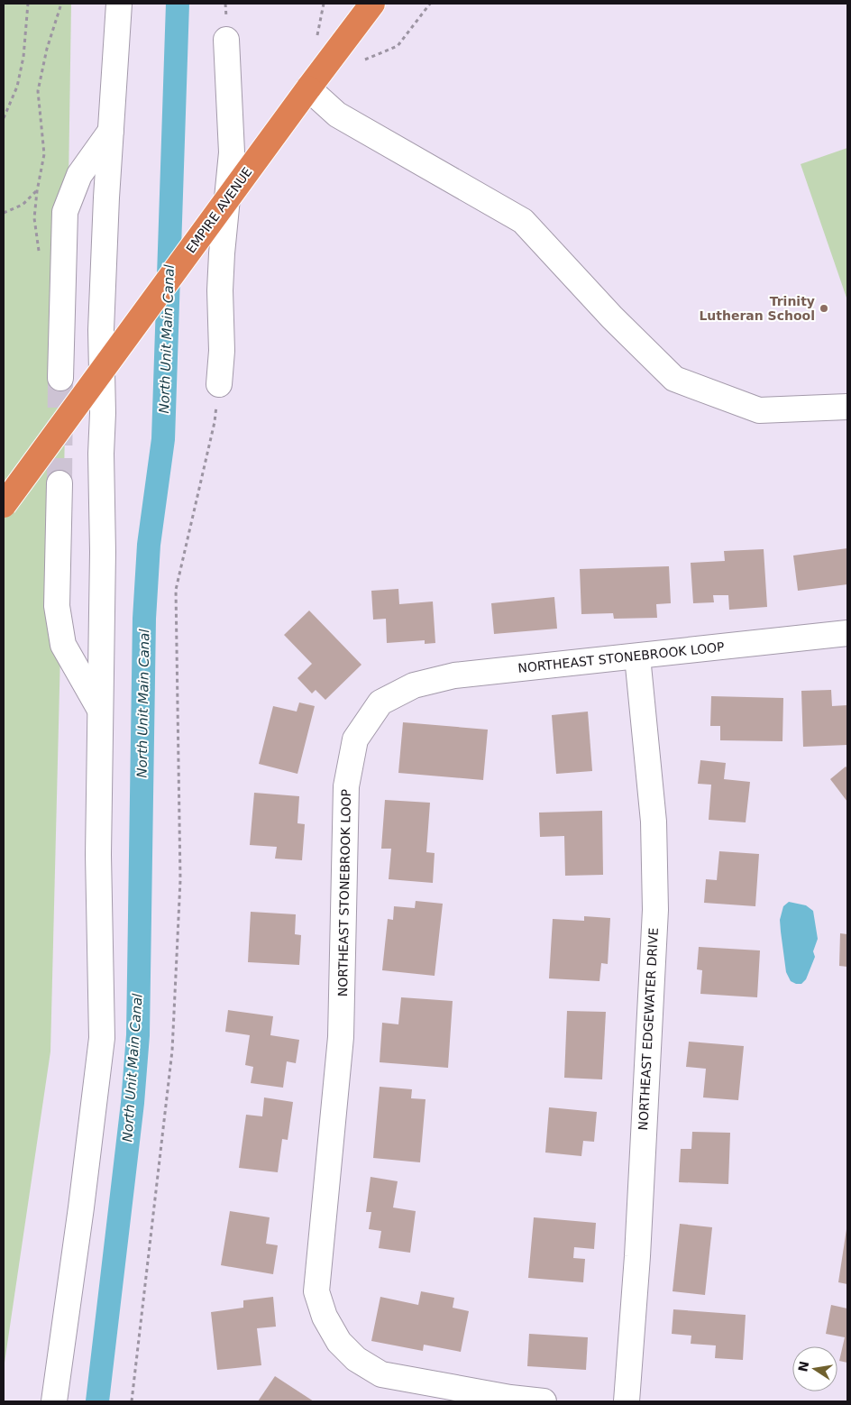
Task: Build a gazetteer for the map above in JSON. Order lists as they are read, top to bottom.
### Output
{
  "streets": {
    "highway": ["EMPIRE AVENUE"],
    "street": ["NORTHEAST STONEBROOK LOOP", "NORTHEAST EDGEWATER DRIVE"]
  },
  "crossings": [
    ["NORTHEAST STONEBROOK LOOP", "NORTHEAST EDGEWATER DRIVE"]
  ],
  "water": ["North Unit Main Canal"],
  "places": ["Trinity Lutheran School"],
  "north": "left"
}
